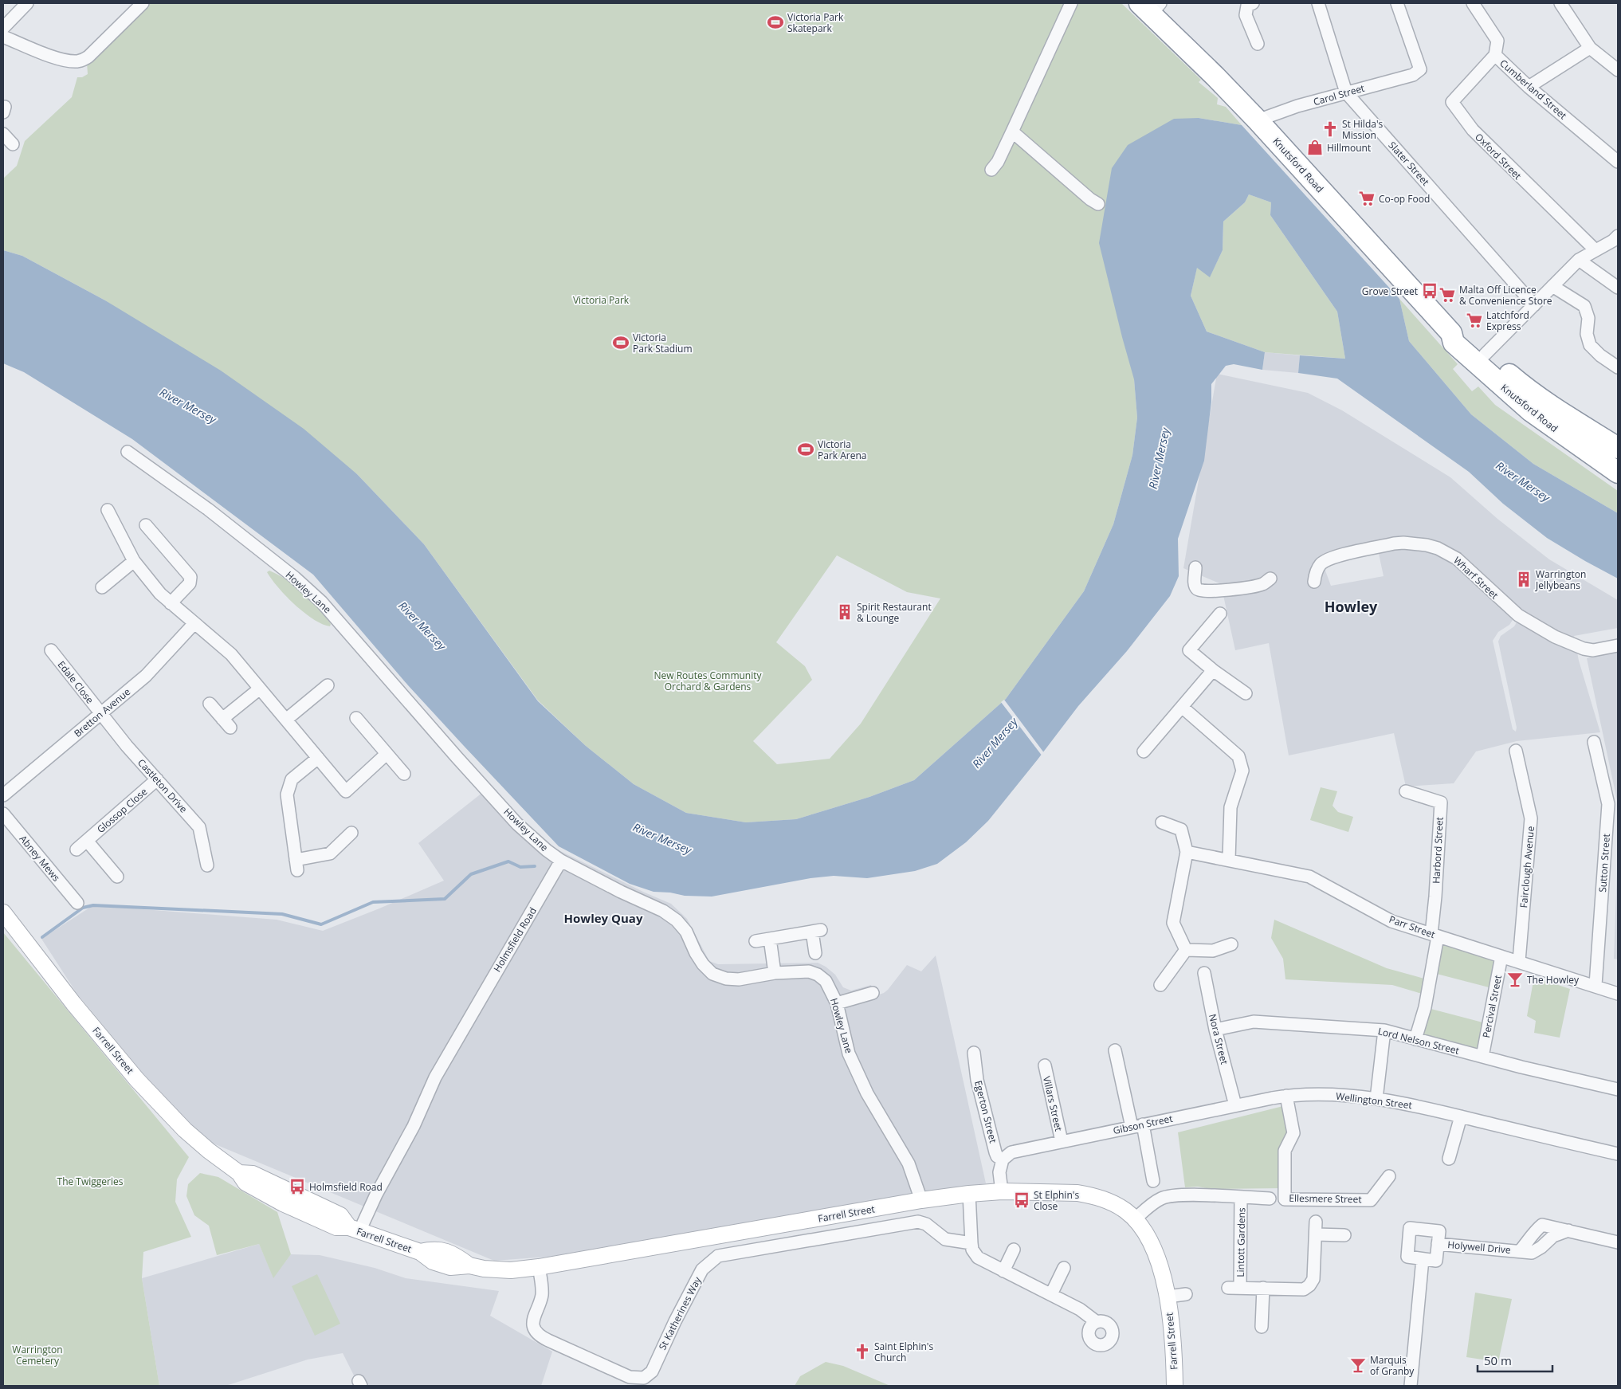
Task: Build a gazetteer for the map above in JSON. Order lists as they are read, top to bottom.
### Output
{
  "streets": {
    "highway": ["Knutsford Road"],
    "street": [
      "Cumberland Street",
      "Carol Street",
      "Oxford Street",
      "Slater Street",
      "Wharf Street",
      "Howley Lane",
      "Edale Close",
      "Bretton Avenue",
      "Castleton Drive",
      "Glossop Close",
      "Harbord Street",
      "Abney Mews",
      "Sutton Street",
      "Fairclough Avenue",
      "Parr Street",
      "Holmsfield Road",
      "Percival Street",
      "Nora Street",
      "Lord Nelson Street",
      "Farrell Street",
      "Wellington Street",
      "Villars Street",
      "Egerton Street",
      "Gibson Street",
      "Ellesmere Street",
      "Lintott Gardens",
      "Holywell Drive",
      "St Katherines Way"
    ]
  },
  "crossings": [
    ["Cumberland Street", "Oxford Street"],
    ["Carol Street", "Slater Street"],
    ["Carol Street", "Knutsford Road"],
    ["Howley Lane", "Holmsfield Road"],
    ["Howley Lane", "Farrell Street"],
    ["Edale Close", "Bretton Avenue"],
    ["Edale Close", "Castleton Drive"],
    ["Bretton Avenue", "Castleton Drive"],
    ["Castleton Drive", "Glossop Close"],
    ["Harbord Street", "Parr Street"],
    ["Sutton Street", "Parr Street"],
    ["Fairclough Avenue", "Parr Street"],
    ["Parr Street", "Percival Street"],
    ["Holmsfield Road", "Farrell Street"],
    ["Percival Street", "Lord Nelson Street"],
    ["Nora Street", "Lord Nelson Street"],
    ["Nora Street", "Gibson Street"],
    ["Farrell Street", "St Katherines Way"],
    ["Wellington Street", "Gibson Street"],
    ["Wellington Street", "Ellesmere Street"],
    ["Villars Street", "Gibson Street"],
    ["Egerton Street", "Gibson Street"],
    ["Gibson Street", "Ellesmere Street"]
  ],
  "districts": ["Howley", "Howley Quay"],
  "water": ["River Mersey"],
  "parks": [
    "Victoria Park",
    "New Routes Community Orchard & Gardens",
    "The Twiggeries",
    "Warrington Cemetery"
  ],
  "places": {
    "sports": ["Victoria Park Skatepark", "Victoria Park Stadium", "Victoria Park Arena"],
    "church": ["St Hilda's Mission", "Saint Elphin's Church"],
    "shop": ["Hillmount"],
    "supermarket": ["Co-op Food", "Malta Off Licence & Convenience Store", "Latchford Express"],
    "bus stop": ["Grove Street", "Holmsfield Road", "St Elphin's Close"],
    "building": ["Warrington Jellybeans", "Spirit Restaurant & Lounge"],
    "bar": ["The Howley", "Marquis of Granby"]
  },
  "scale_bar": "50 m"
}
